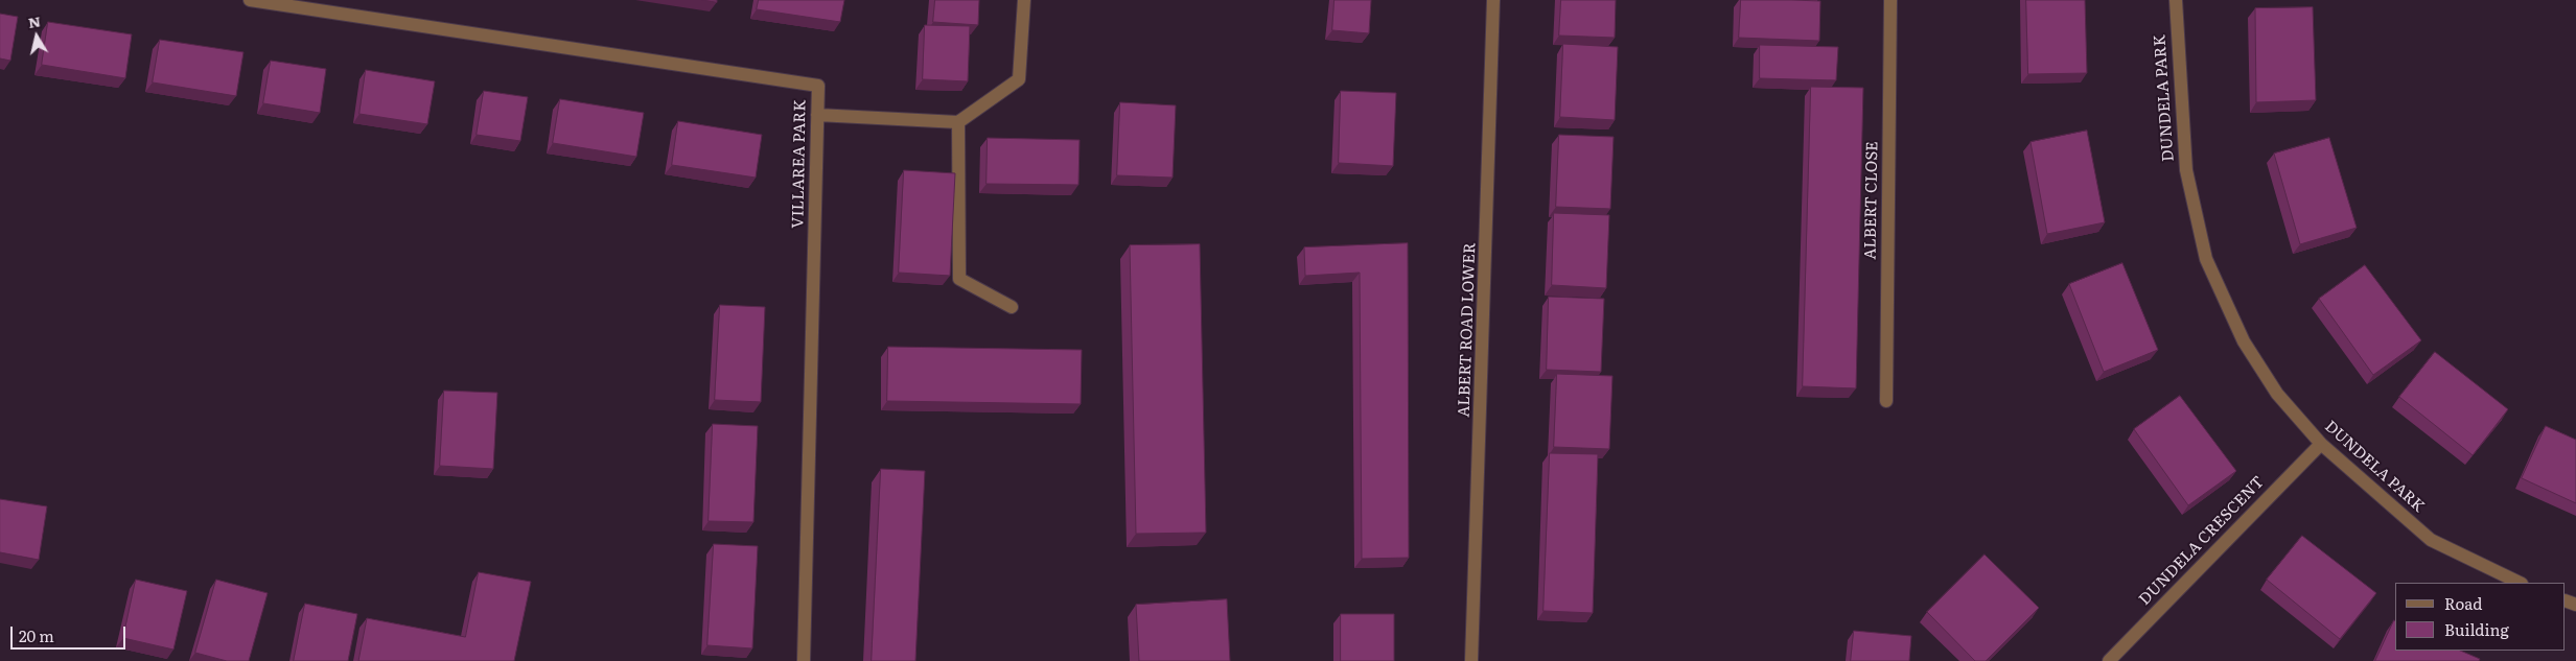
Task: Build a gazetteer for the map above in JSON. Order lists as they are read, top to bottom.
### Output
{
  "streets": {
    "street": [
      "DUNDELA PARK",
      "VILLAREA PARK",
      "ALBERT CLOSE",
      "ALBERT ROAD LOWER",
      "DUNDELA CRESCENT"
    ]
  },
  "crossings": [
    ["DUNDELA PARK", "DUNDELA CRESCENT"]
  ],
  "legend": ["Road", "Building"],
  "scale_bar": "20 m",
  "north": "top"
}
